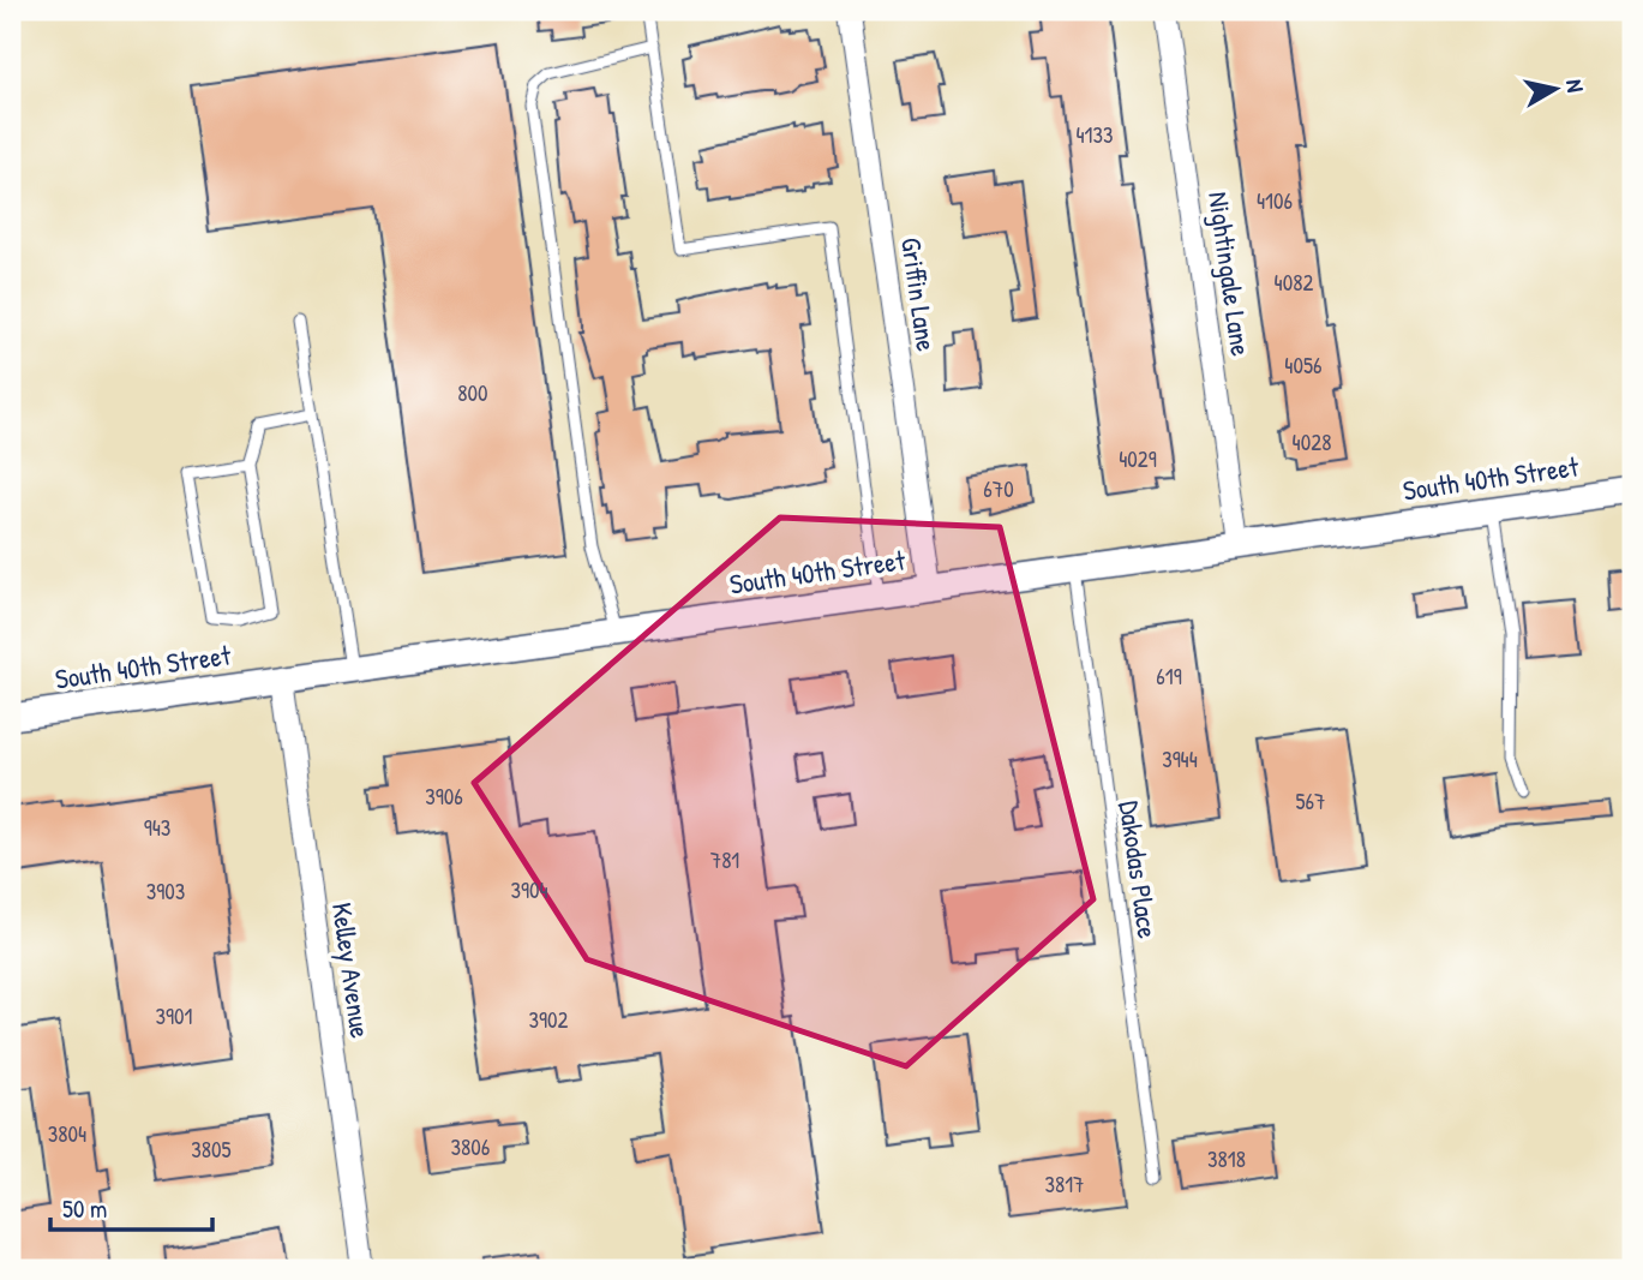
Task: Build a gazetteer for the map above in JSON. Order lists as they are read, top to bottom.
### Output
{
  "streets": {
    "street": [
      "Nightingale Lane",
      "Griffin Lane",
      "South 40th Street",
      "Kelley Avenue"
    ],
    "lane": ["Dakodas Place"]
  },
  "crossings": [
    ["Nightingale Lane", "South 40th Street"],
    ["Griffin Lane", "South 40th Street"],
    ["South 40th Street", "Dakodas Place"],
    ["South 40th Street", "Kelley Avenue"]
  ],
  "house_numbers": [
    "4133",
    "4106",
    "4082",
    "4056",
    "800",
    "4028",
    "4029",
    "670",
    "619",
    "3944",
    "3906",
    "567",
    "943",
    "781",
    "3904",
    "3903",
    "3901",
    "3902",
    "3804",
    "3806",
    "3805",
    "3818",
    "3817"
  ],
  "scale_bar": "50 m",
  "north": "right"
}
